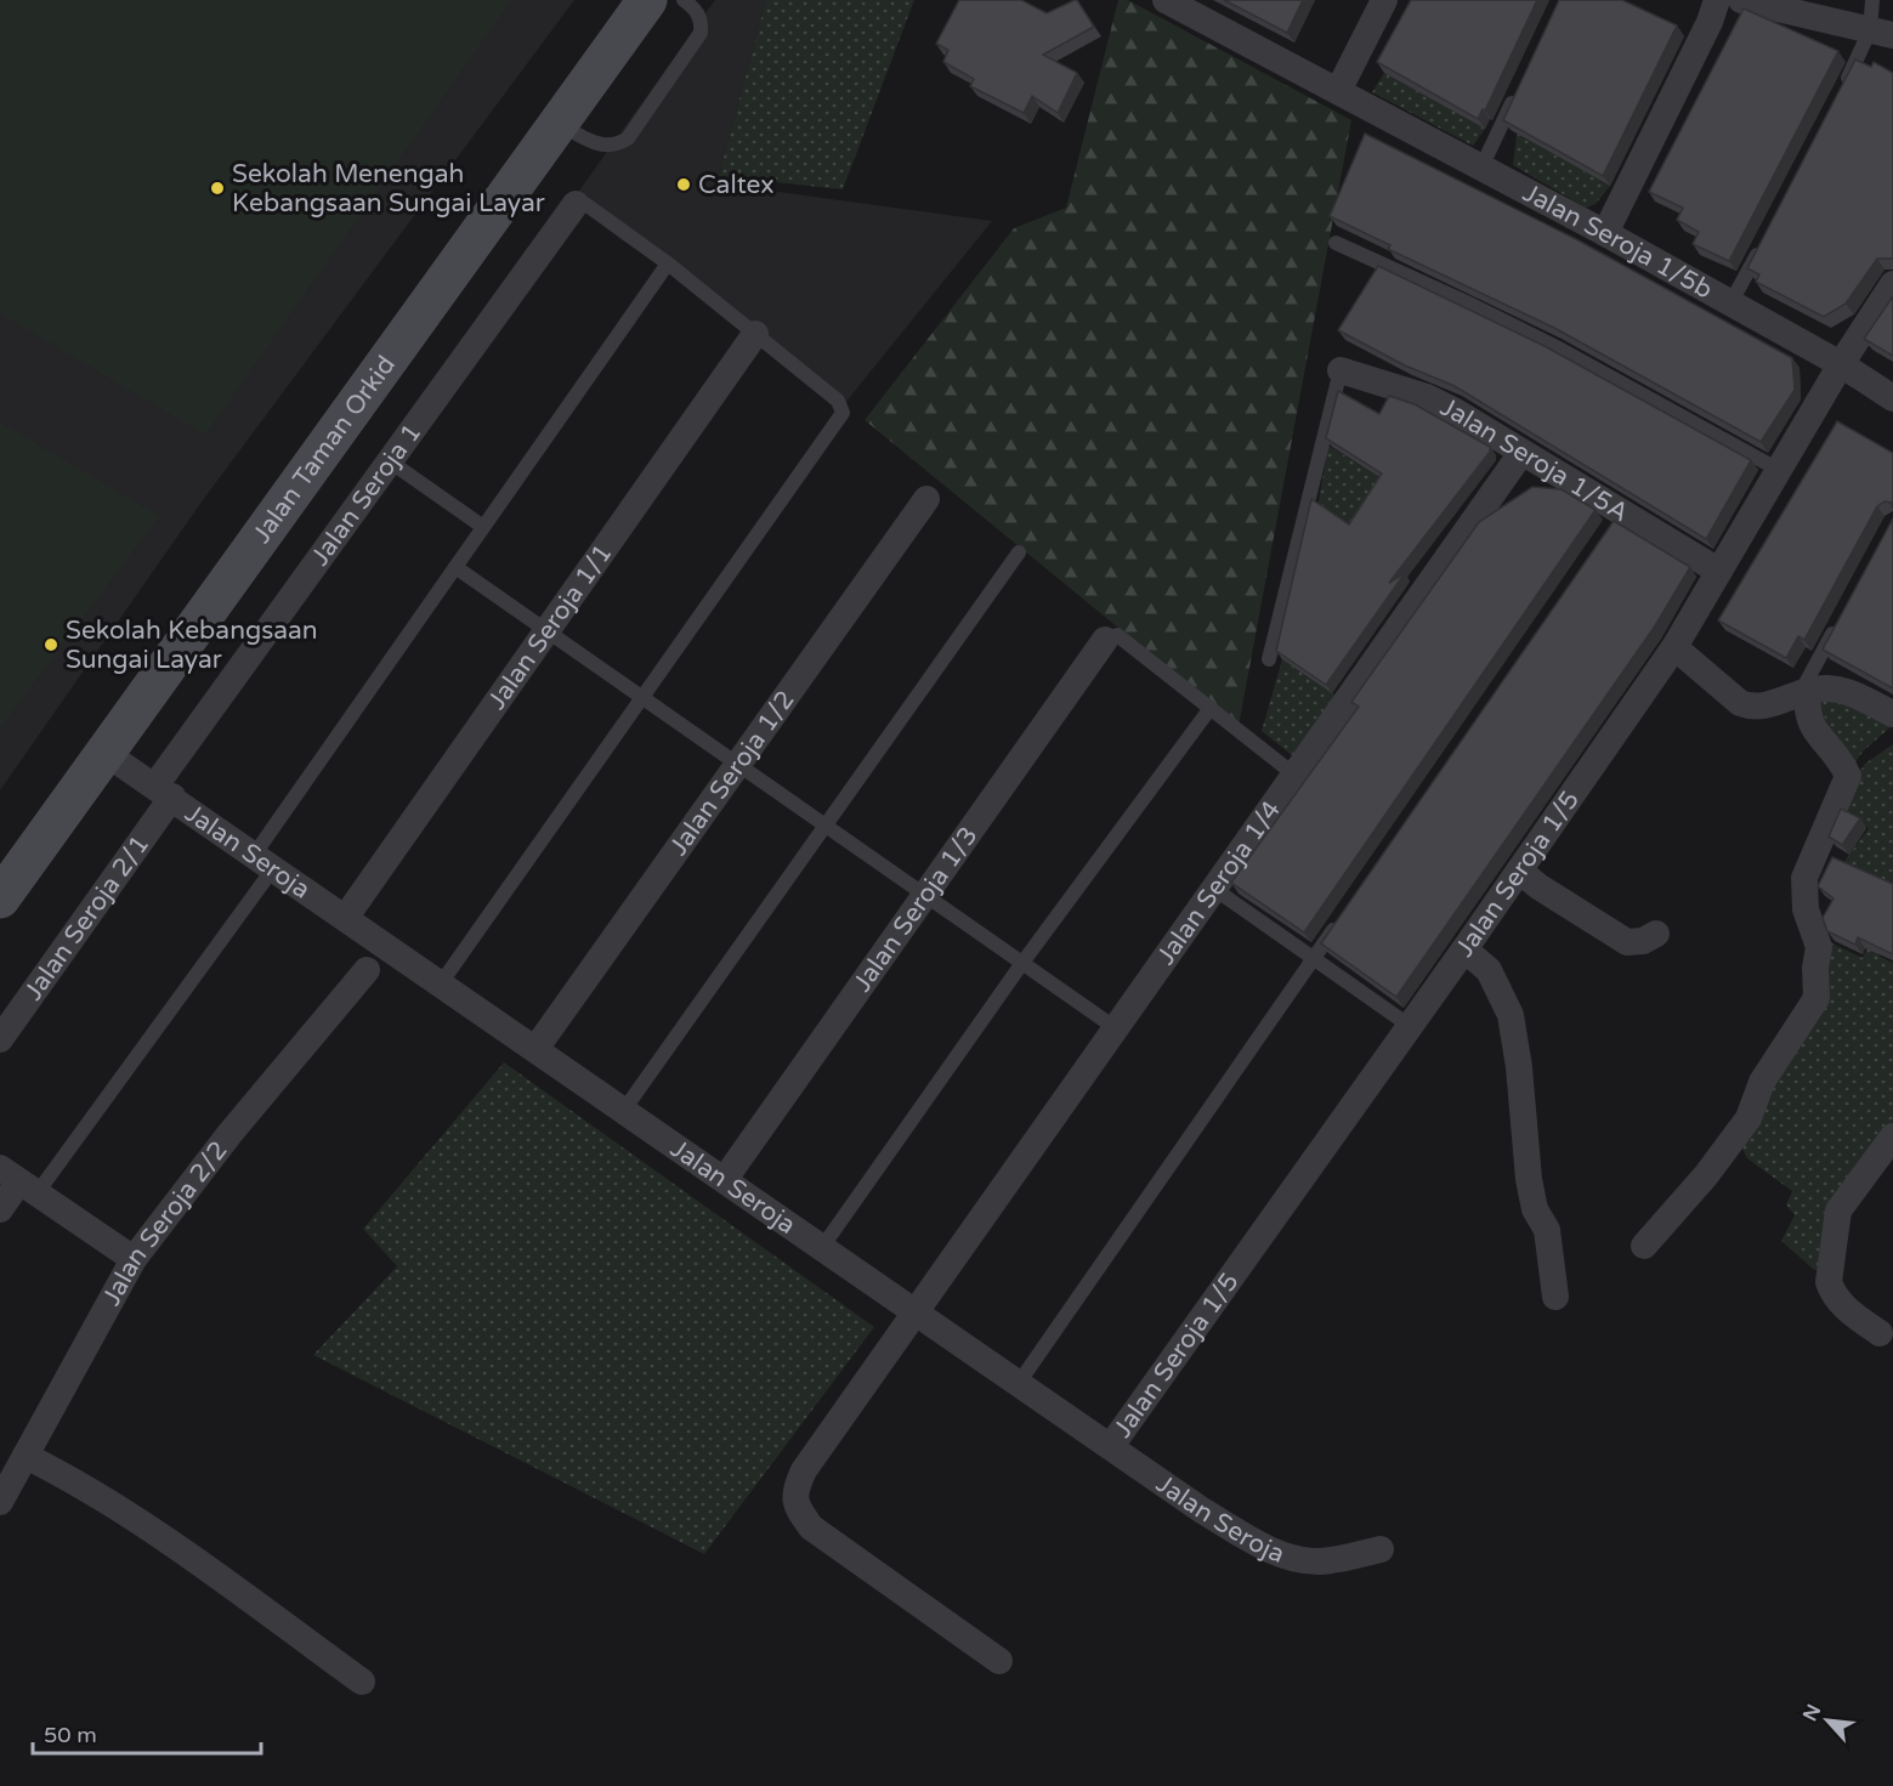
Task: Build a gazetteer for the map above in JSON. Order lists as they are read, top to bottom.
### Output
{
  "streets": {
    "main road": ["Jalan Taman Orkid"],
    "street": [
      "Jalan Seroja 1/5b",
      "Jalan Seroja 1/5A",
      "Jalan Seroja 1",
      "Jalan Seroja 1/1",
      "Jalan Seroja 1/2",
      "Jalan Seroja",
      "Jalan Seroja 1/5",
      "Jalan Seroja 1/4",
      "Jalan Seroja 1/3",
      "Jalan Seroja 2/1",
      "Jalan Seroja 2/2"
    ]
  },
  "crossings": [
    ["Jalan Seroja 1/5b", "Jalan Seroja 1/5"],
    ["Jalan Taman Orkid", "Jalan Seroja"],
    ["Jalan Seroja 1/5A", "Jalan Seroja 1/5"],
    ["Jalan Seroja 1/5A", "Jalan Seroja 1/4"],
    ["Jalan Seroja 1", "Jalan Seroja"],
    ["Jalan Seroja 1", "Jalan Seroja 2/1"],
    ["Jalan Seroja 1/1", "Jalan Seroja"],
    ["Jalan Seroja 1/2", "Jalan Seroja"],
    ["Jalan Seroja", "Jalan Seroja 1/5"],
    ["Jalan Seroja", "Jalan Seroja 1/4"],
    ["Jalan Seroja", "Jalan Seroja 1/3"],
    ["Jalan Seroja", "Jalan Seroja 2/1"]
  ],
  "places": ["Caltex", "Sekolah Menengah Kebangsaan Sungai Layar", "Sekolah Kebangsaan Sungai Layar"],
  "scale_bar": "50 m",
  "north": "top left"
}
